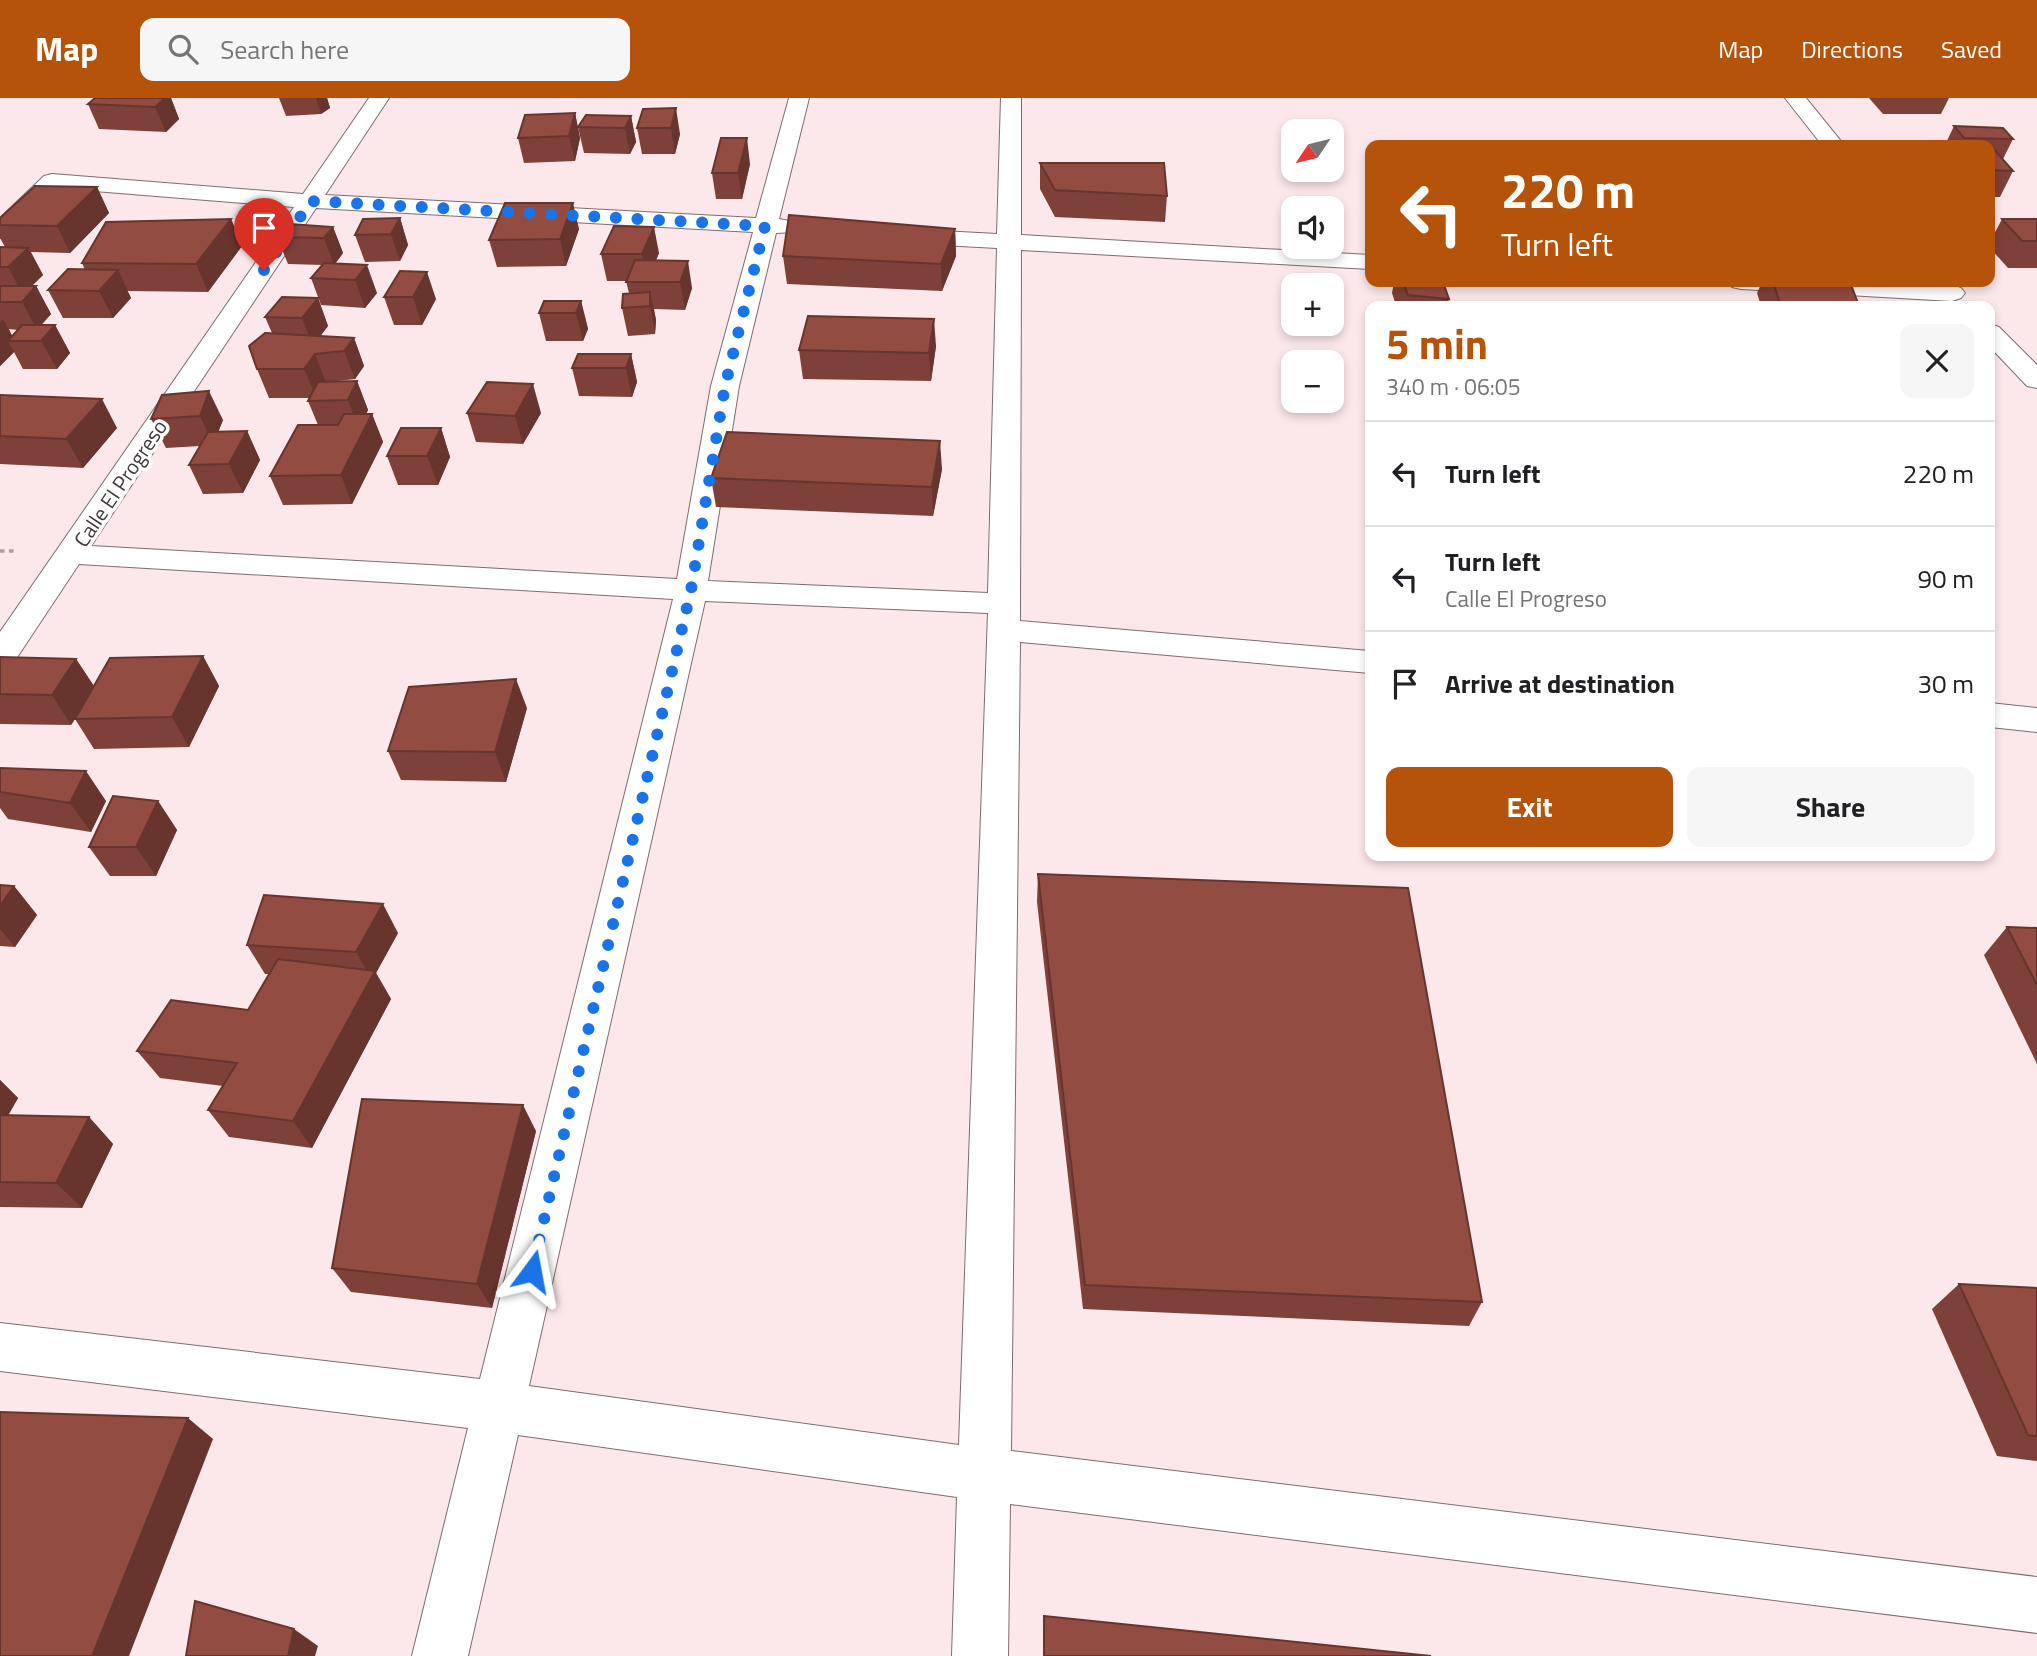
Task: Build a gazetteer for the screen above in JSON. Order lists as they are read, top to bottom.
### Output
{
  "streets": {
    "street": ["Calle El Progreso"]
  },
  "north": "bottom left",
  "page": {
    "header": "Map",
    "search": "Search here",
    "nav": ["Map", "Directions", "Saved"],
    "map_buttons": ["+", "−"],
    "turn": ["220 m", "Turn left"],
    "heading": ["5 min", "340 m · 06:05"],
    "list": [
      {
        "name": "Turn left",
        "value": "220 m"
      },
      {
        "name": "Turn left",
        "note": "Calle El Progreso",
        "value": "90 m"
      },
      {
        "name": "Arrive at destination",
        "value": "30 m"
      }
    ],
    "buttons": ["Exit", "Share"]
  }
}
